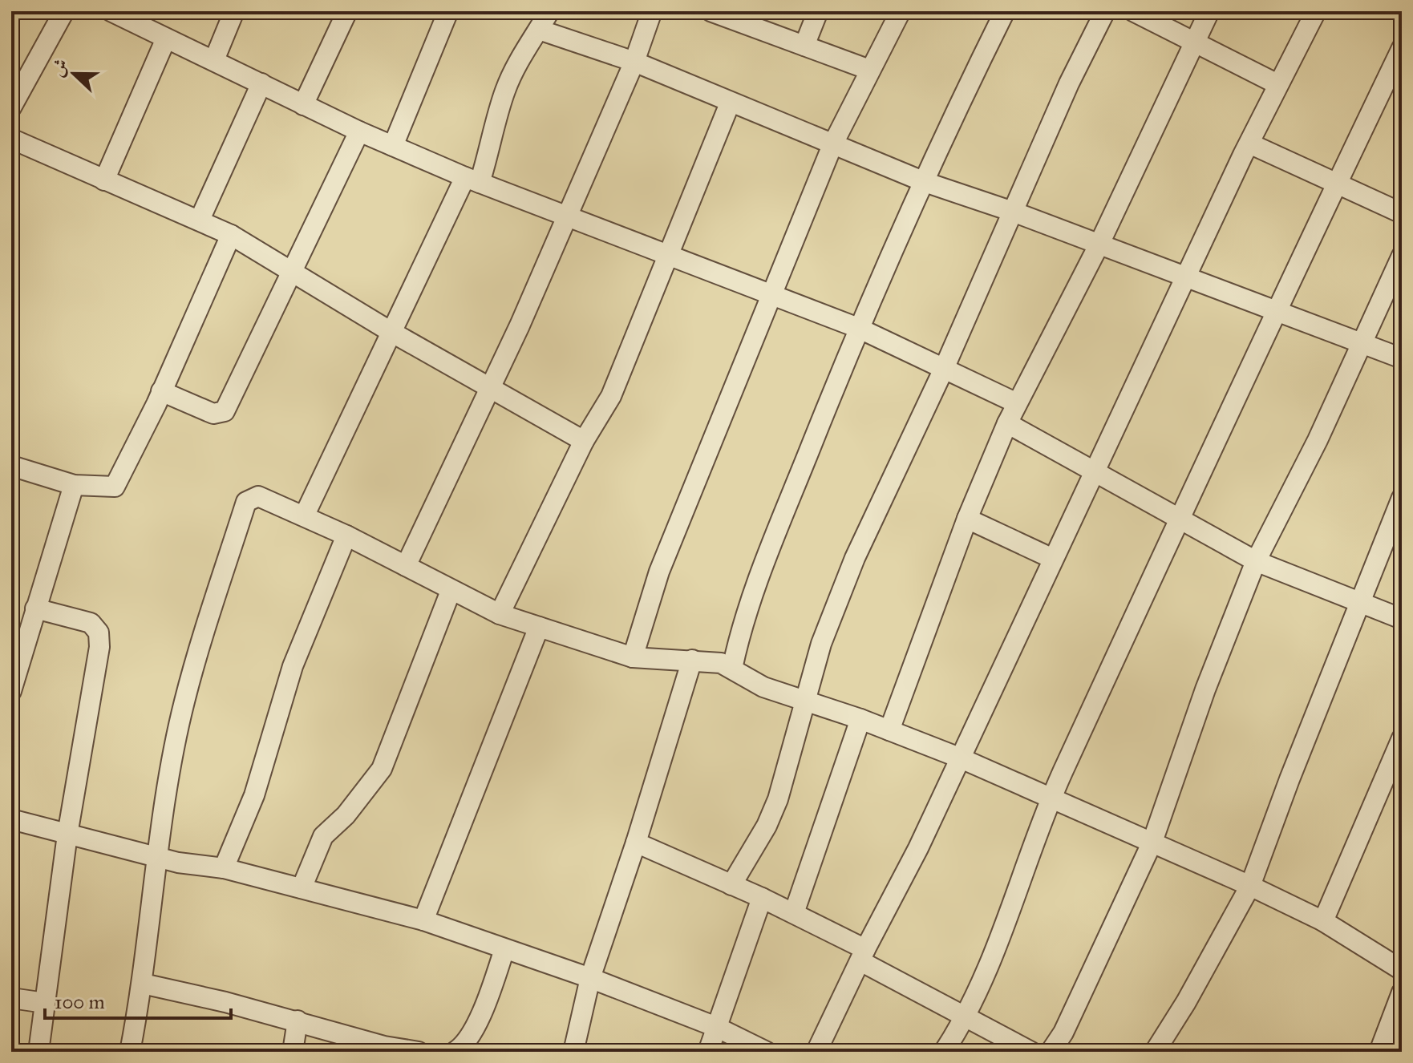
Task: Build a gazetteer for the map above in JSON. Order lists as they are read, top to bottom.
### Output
{
  "scale_bar": "100 m",
  "north": "left"
}
